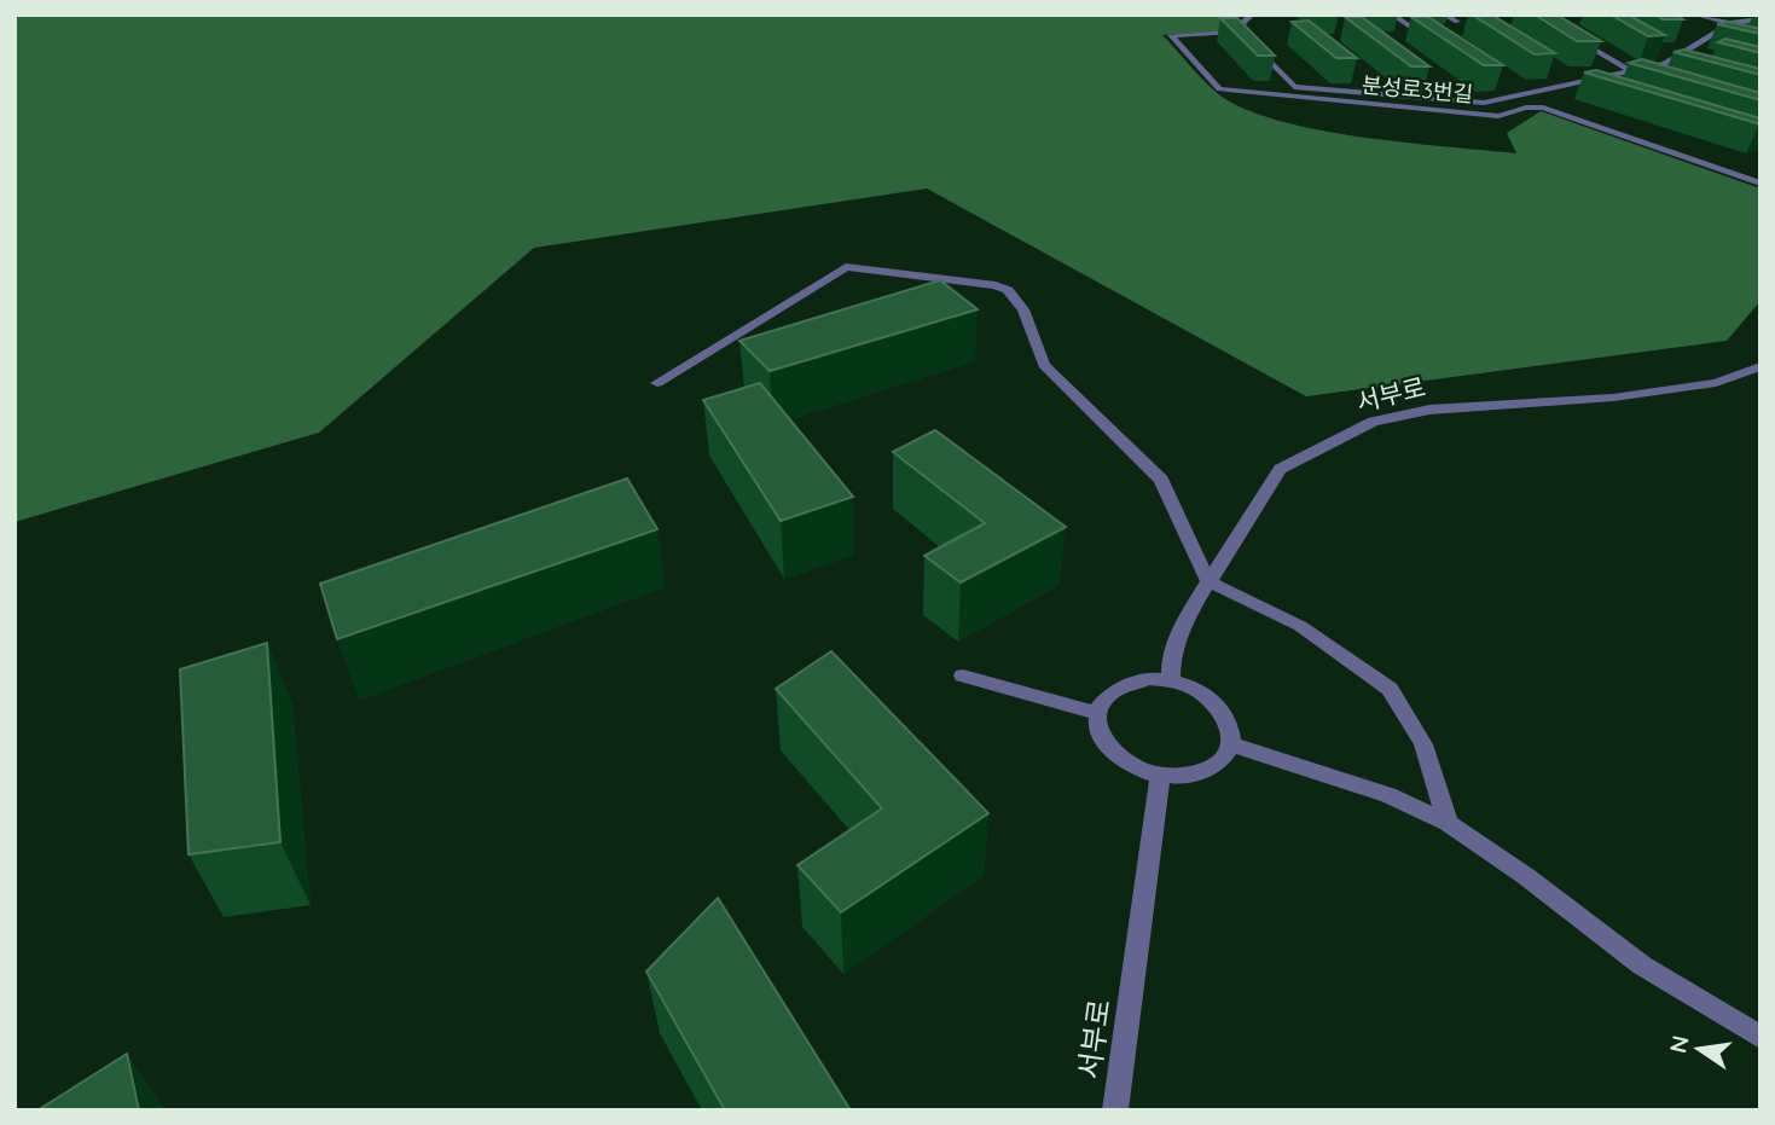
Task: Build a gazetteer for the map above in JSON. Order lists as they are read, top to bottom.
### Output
{
  "streets": {
    "street": ["분성로3번길", "서부로"]
  },
  "north": "left"
}
